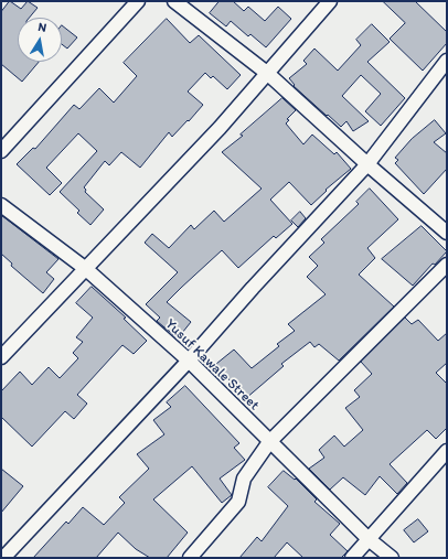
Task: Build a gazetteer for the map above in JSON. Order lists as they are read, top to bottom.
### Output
{
  "streets": {
    "street": ["Yusuf Kawale Street"]
  },
  "north": "top"
}
